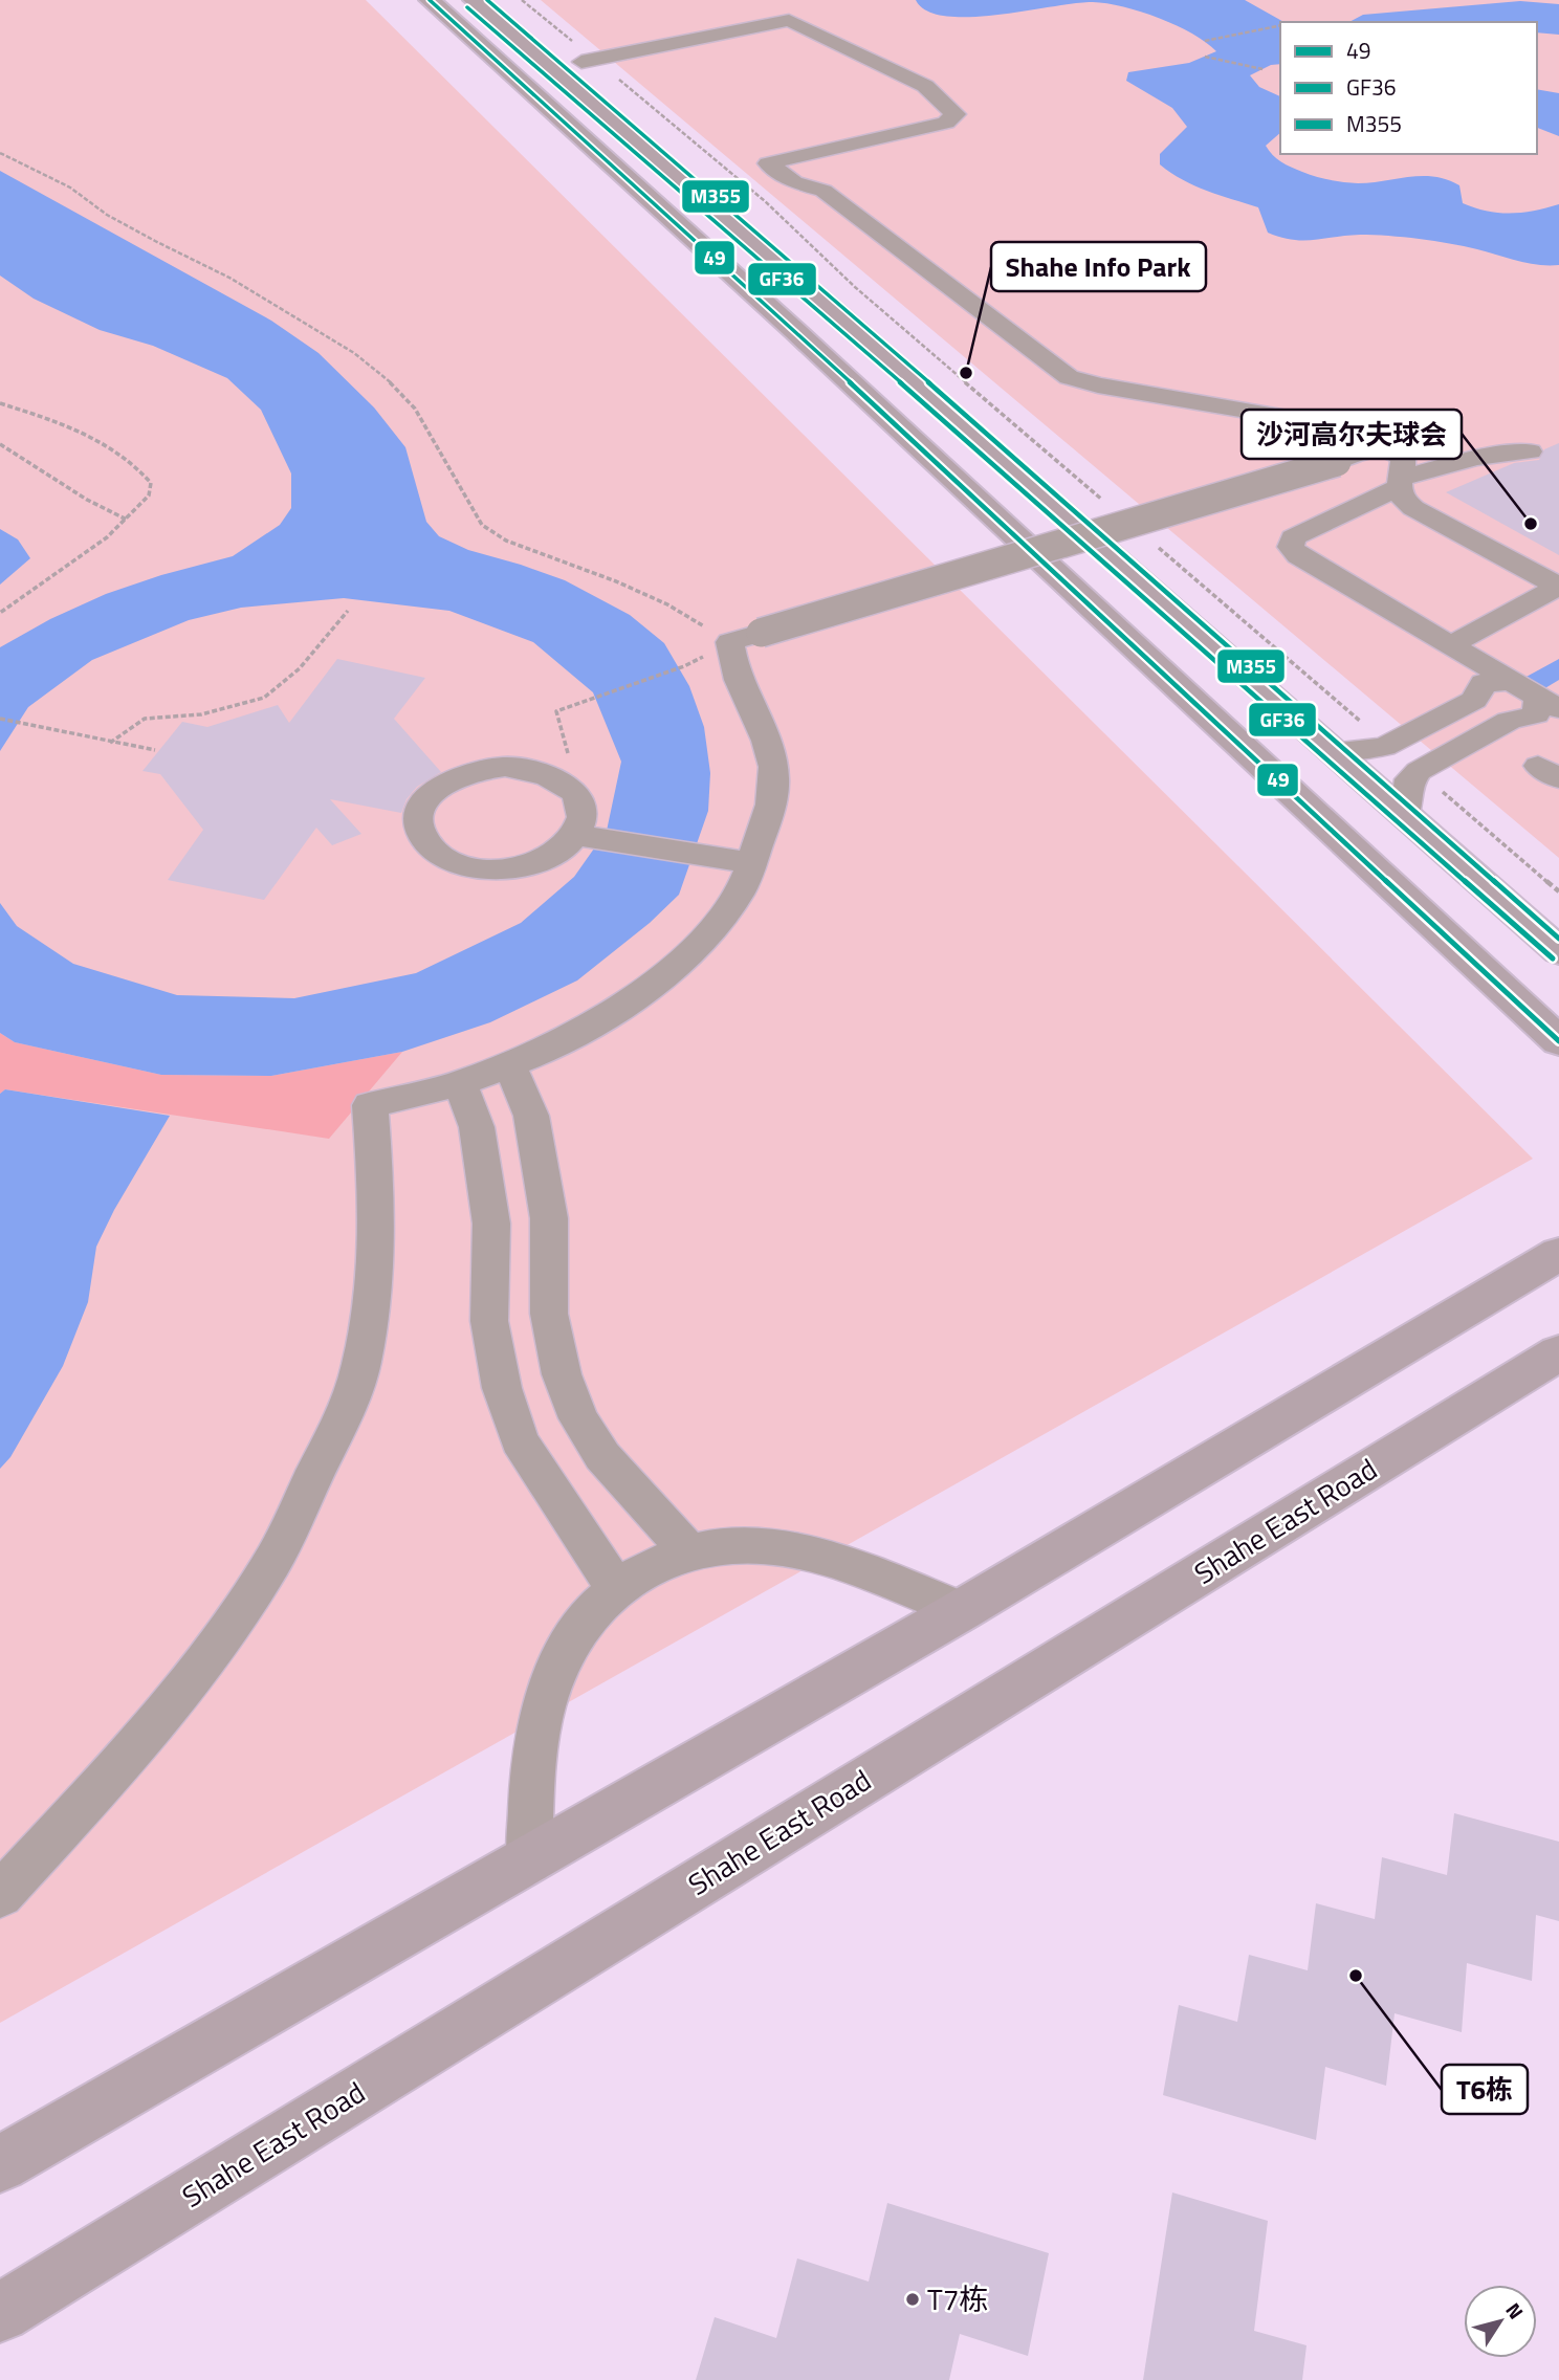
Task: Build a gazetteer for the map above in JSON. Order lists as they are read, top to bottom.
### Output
{
  "streets": {
    "main road": ["Shahe East Road"]
  },
  "places": [
    "Shahe Info Park",
    "沙河高尔夫球会",
    "T6栋",
    "T7栋"
  ],
  "lines": ["transit line 49", "transit line M355", "transit line GF36"],
  "legend": ["49", "GF36", "M355"],
  "north": "top right"
}
